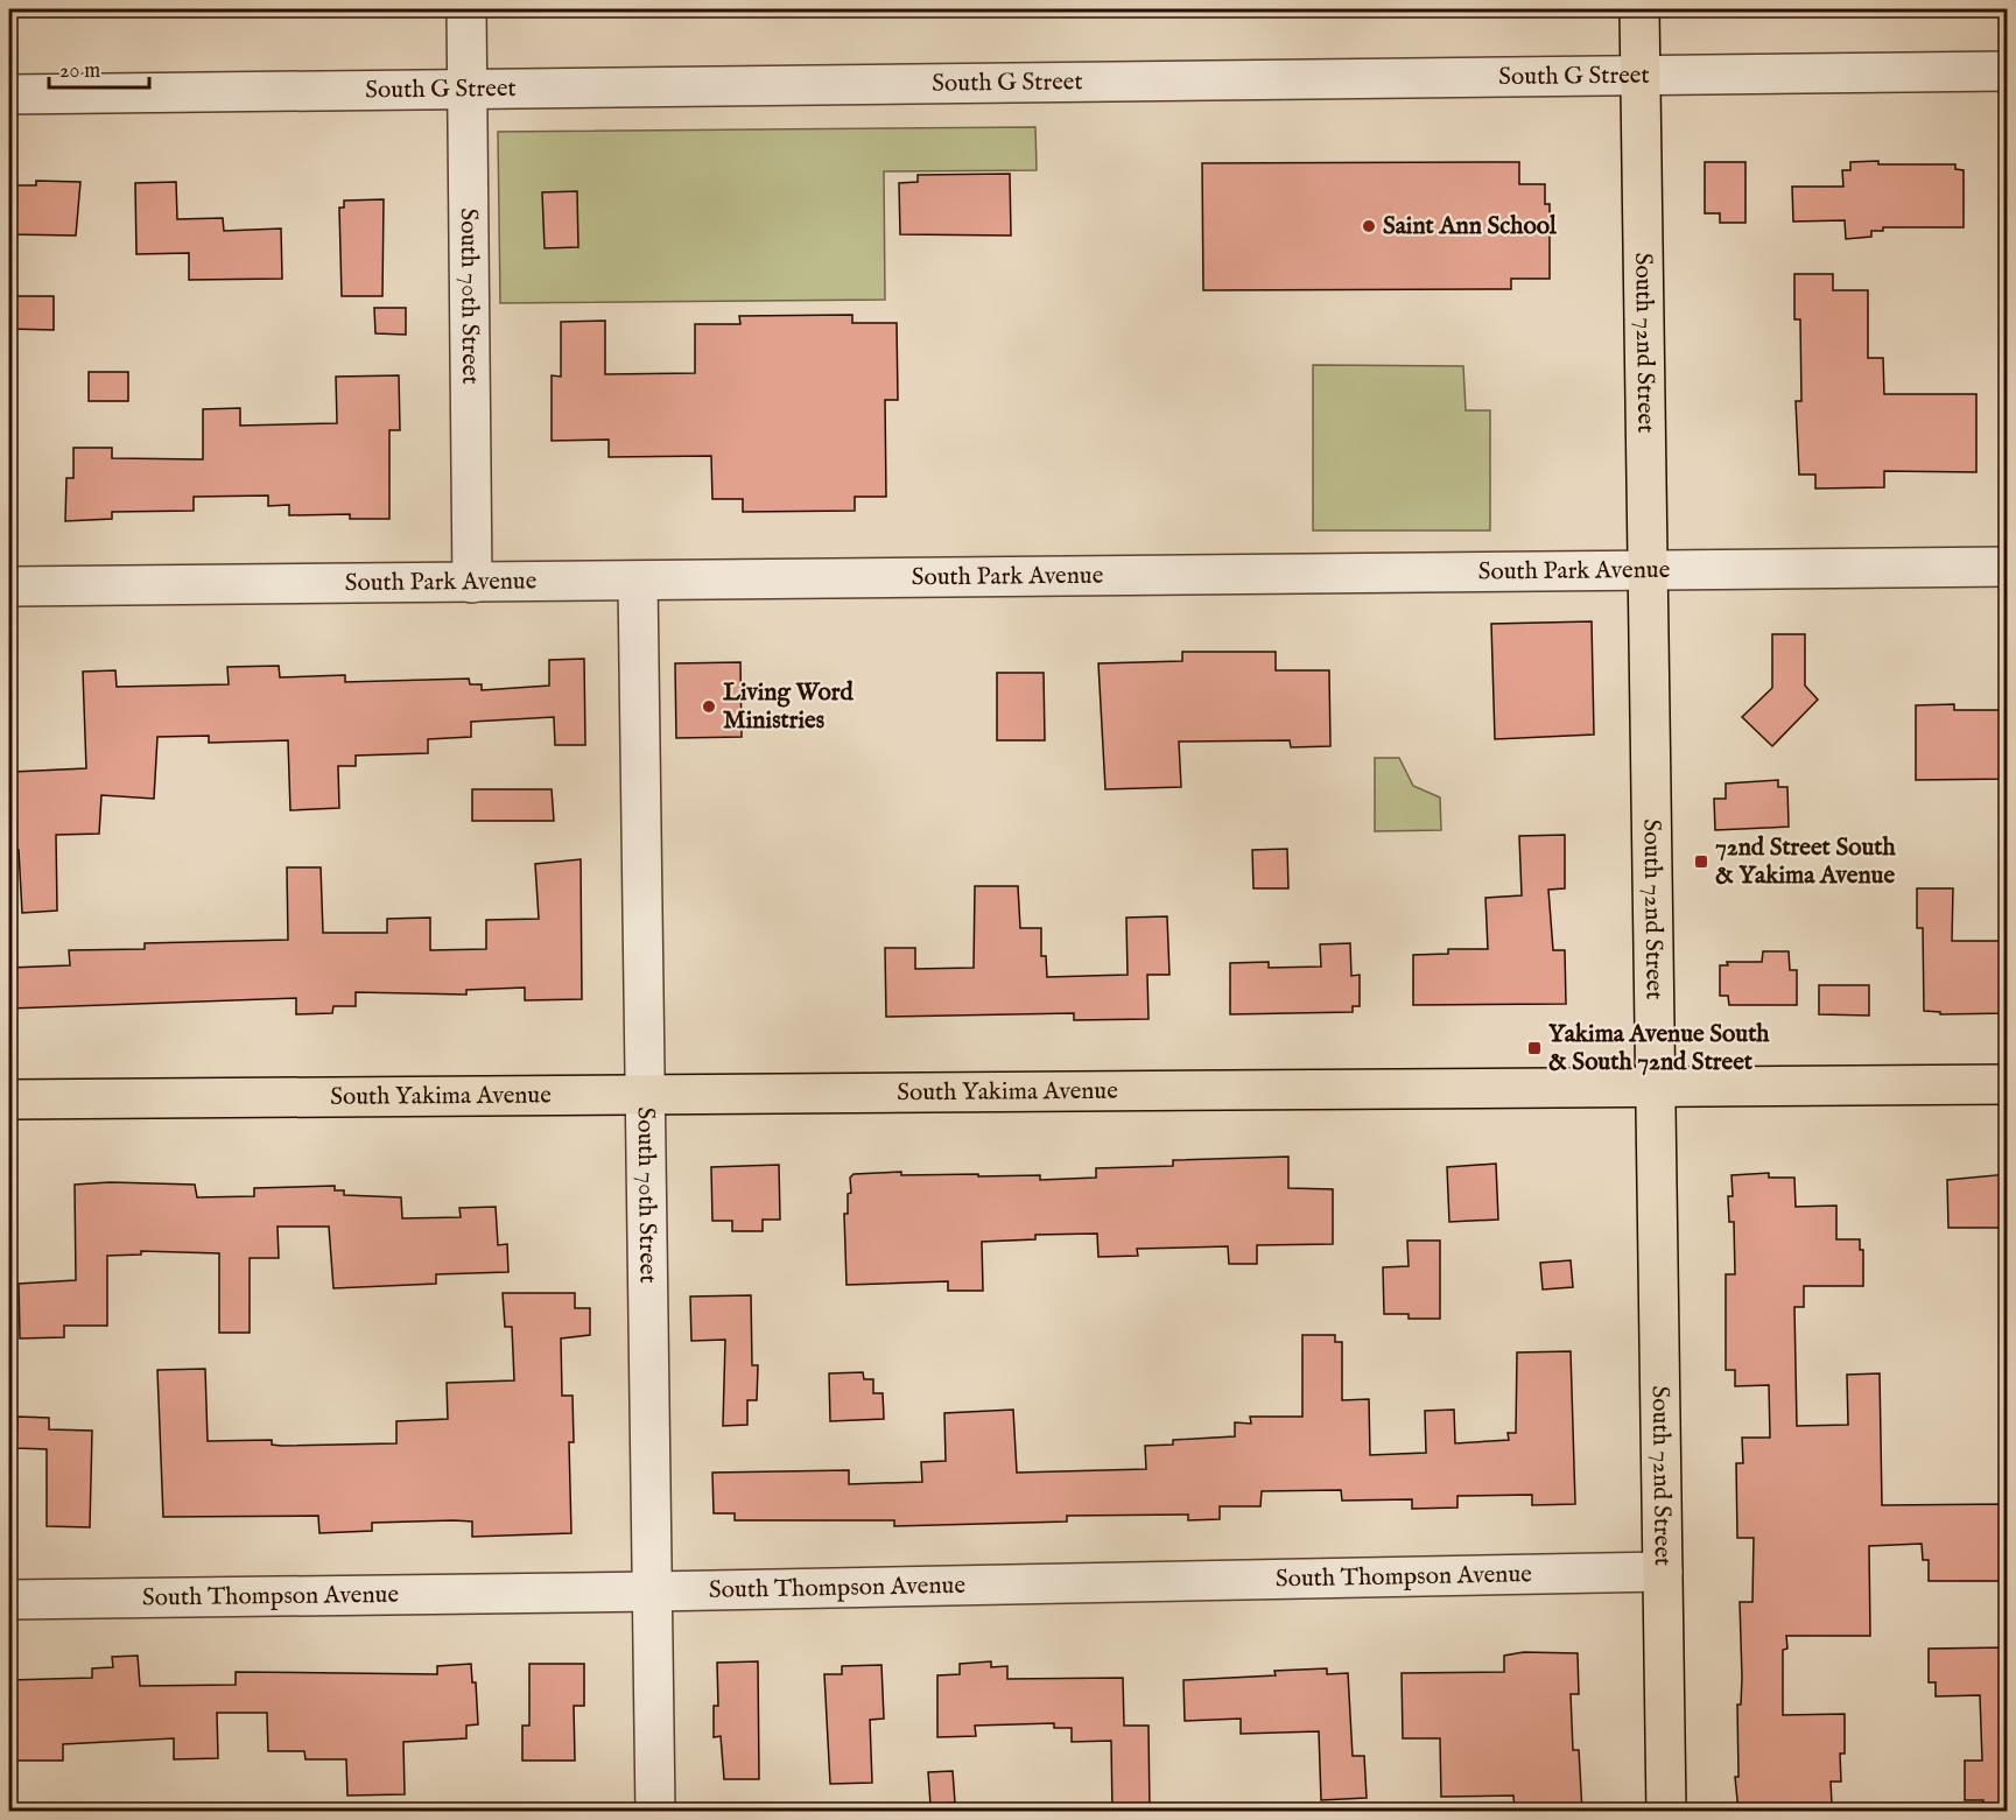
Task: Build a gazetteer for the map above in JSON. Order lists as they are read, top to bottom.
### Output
{
  "streets": {
    "main road": ["South 72nd Street", "South Yakima Avenue"],
    "street": [
      "South G Street",
      "South 70th Street",
      "South Park Avenue",
      "South Thompson Avenue"
    ]
  },
  "crossings": [
    ["South G Street", "South 70th Street"],
    ["South G Street", "South 72nd Street"],
    ["South 70th Street", "South Park Avenue"],
    ["South 70th Street", "South Yakima Avenue"],
    ["South 70th Street", "South Thompson Avenue"],
    ["South 72nd Street", "South Park Avenue"],
    ["South 72nd Street", "South Yakima Avenue"],
    ["South 72nd Street", "South Thompson Avenue"]
  ],
  "places": {
    "other": ["Saint Ann School", "Living Word Ministries"],
    "transit": ["72nd Street South & Yakima Avenue", "Yakima Avenue South & South 72nd Street"]
  },
  "scale_bar": "20 m"
}
